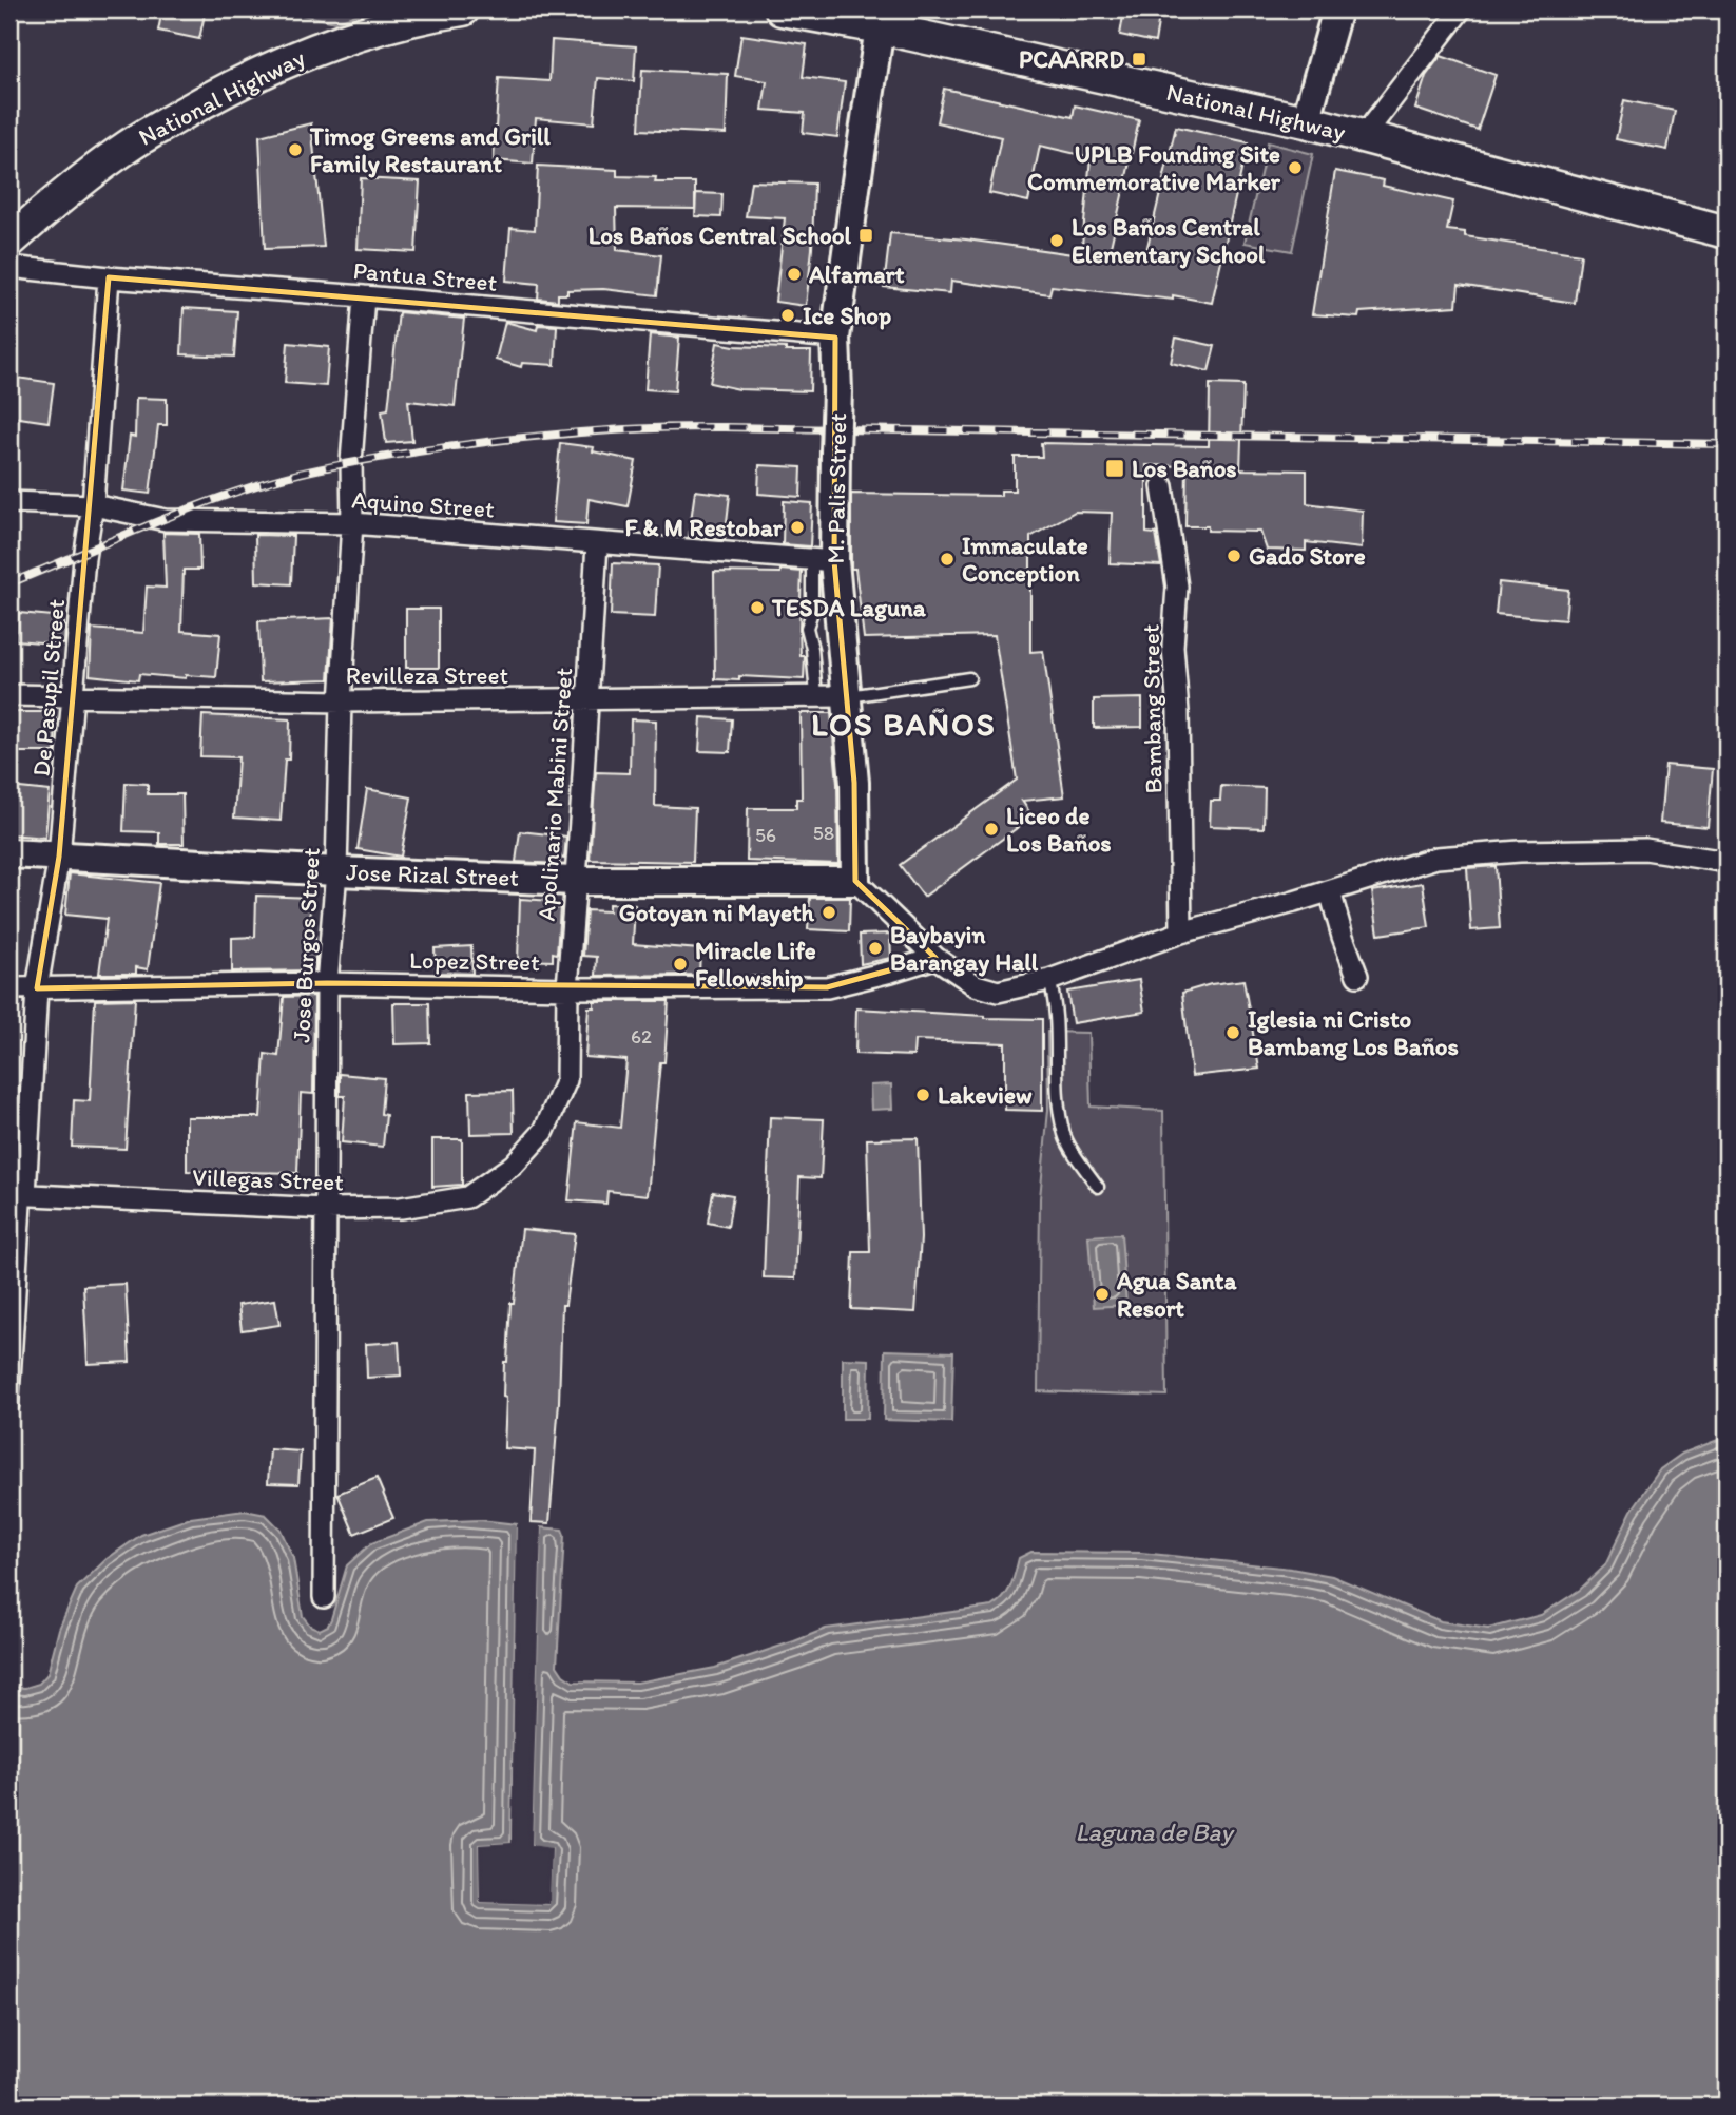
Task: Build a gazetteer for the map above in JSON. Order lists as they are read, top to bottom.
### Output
{
  "streets": {
    "main road": ["National Highway", "M. Palis Street", "Jose Rizal Street"],
    "street": [
      "Pantua Street",
      "Aquino Street",
      "Revilleza Street",
      "De Pasupil Street",
      "Bambang Street",
      "Apolinario Mabini Street",
      "Jose Burgos Street",
      "Lopez Street",
      "Villegas Street"
    ]
  },
  "crossings": [
    ["National Highway", "M. Palis Street"],
    ["Pantua Street", "M. Palis Street"],
    ["Pantua Street", "De Pasupil Street"],
    ["Pantua Street", "Jose Burgos Street"],
    ["M. Palis Street", "Aquino Street"],
    ["M. Palis Street", "Revilleza Street"],
    ["M. Palis Street", "Jose Rizal Street"],
    ["Aquino Street", "De Pasupil Street"],
    ["Aquino Street", "Apolinario Mabini Street"],
    ["Aquino Street", "Jose Burgos Street"],
    ["Revilleza Street", "De Pasupil Street"],
    ["Revilleza Street", "Apolinario Mabini Street"],
    ["Revilleza Street", "Jose Burgos Street"],
    ["De Pasupil Street", "Jose Rizal Street"],
    ["De Pasupil Street", "Lopez Street"],
    ["De Pasupil Street", "Villegas Street"],
    ["Apolinario Mabini Street", "Jose Rizal Street"],
    ["Apolinario Mabini Street", "Lopez Street"],
    ["Apolinario Mabini Street", "Villegas Street"],
    ["Jose Rizal Street", "Jose Burgos Street"],
    ["Jose Burgos Street", "Lopez Street"],
    ["Jose Burgos Street", "Villegas Street"]
  ],
  "districts": ["LOS BAÑOS"],
  "water": ["Laguna de Bay"],
  "places": {
    "transit": ["PCAARRD", "Los Baños Central School", "Los Baños"],
    "other": [
      "Timog Greens and Grill Family Restaurant",
      "UPLB Founding Site Commemorative Marker",
      "Los Baños Central Elementary School",
      "Alfamart",
      "Ice Shop",
      "F & M Restobar",
      "Gado Store",
      "Immaculate Conception",
      "TESDA Laguna",
      "Liceo de Los Baños",
      "Gotoyan ni Mayeth",
      "Baybayin Barangay Hall",
      "Miracle Life Fellowship",
      "Iglesia ni Cristo Bambang Los Baños",
      "Lakeview",
      "Agua Santa Resort"
    ]
  },
  "house_numbers": ["58", "56", "62"]
}
